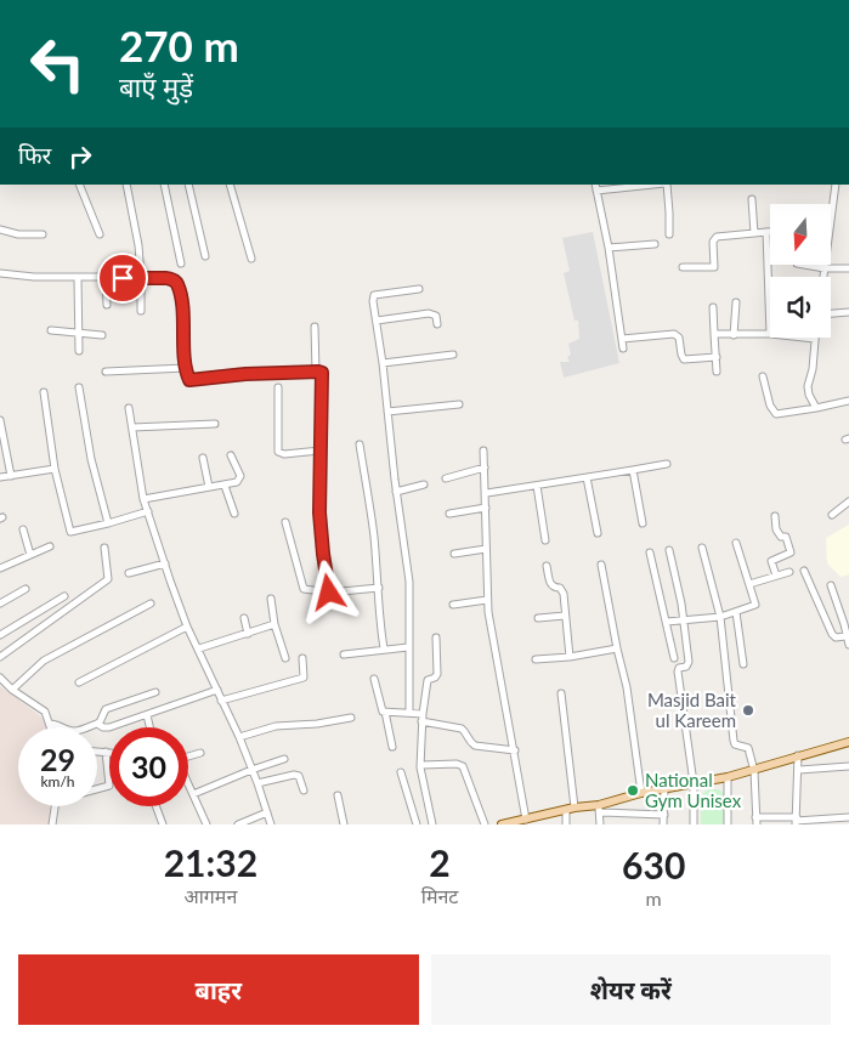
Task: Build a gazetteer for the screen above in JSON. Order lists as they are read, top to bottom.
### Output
{
  "places": ["Masjid Bait ul Kareem", "National Gym Unisex"],
  "north": "bottom",
  "page": {
    "turn": ["270 m", "बाएँ मुड़ें"],
    "then": "फिर",
    "speed": "29 km/h",
    "limit": "30",
    "eta": [
      "21:32",
      "आगमन",
      "2",
      "मिनट",
      "630",
      "m"
    ],
    "buttons": ["बाहर", "शेयर करें"]
  }
}
